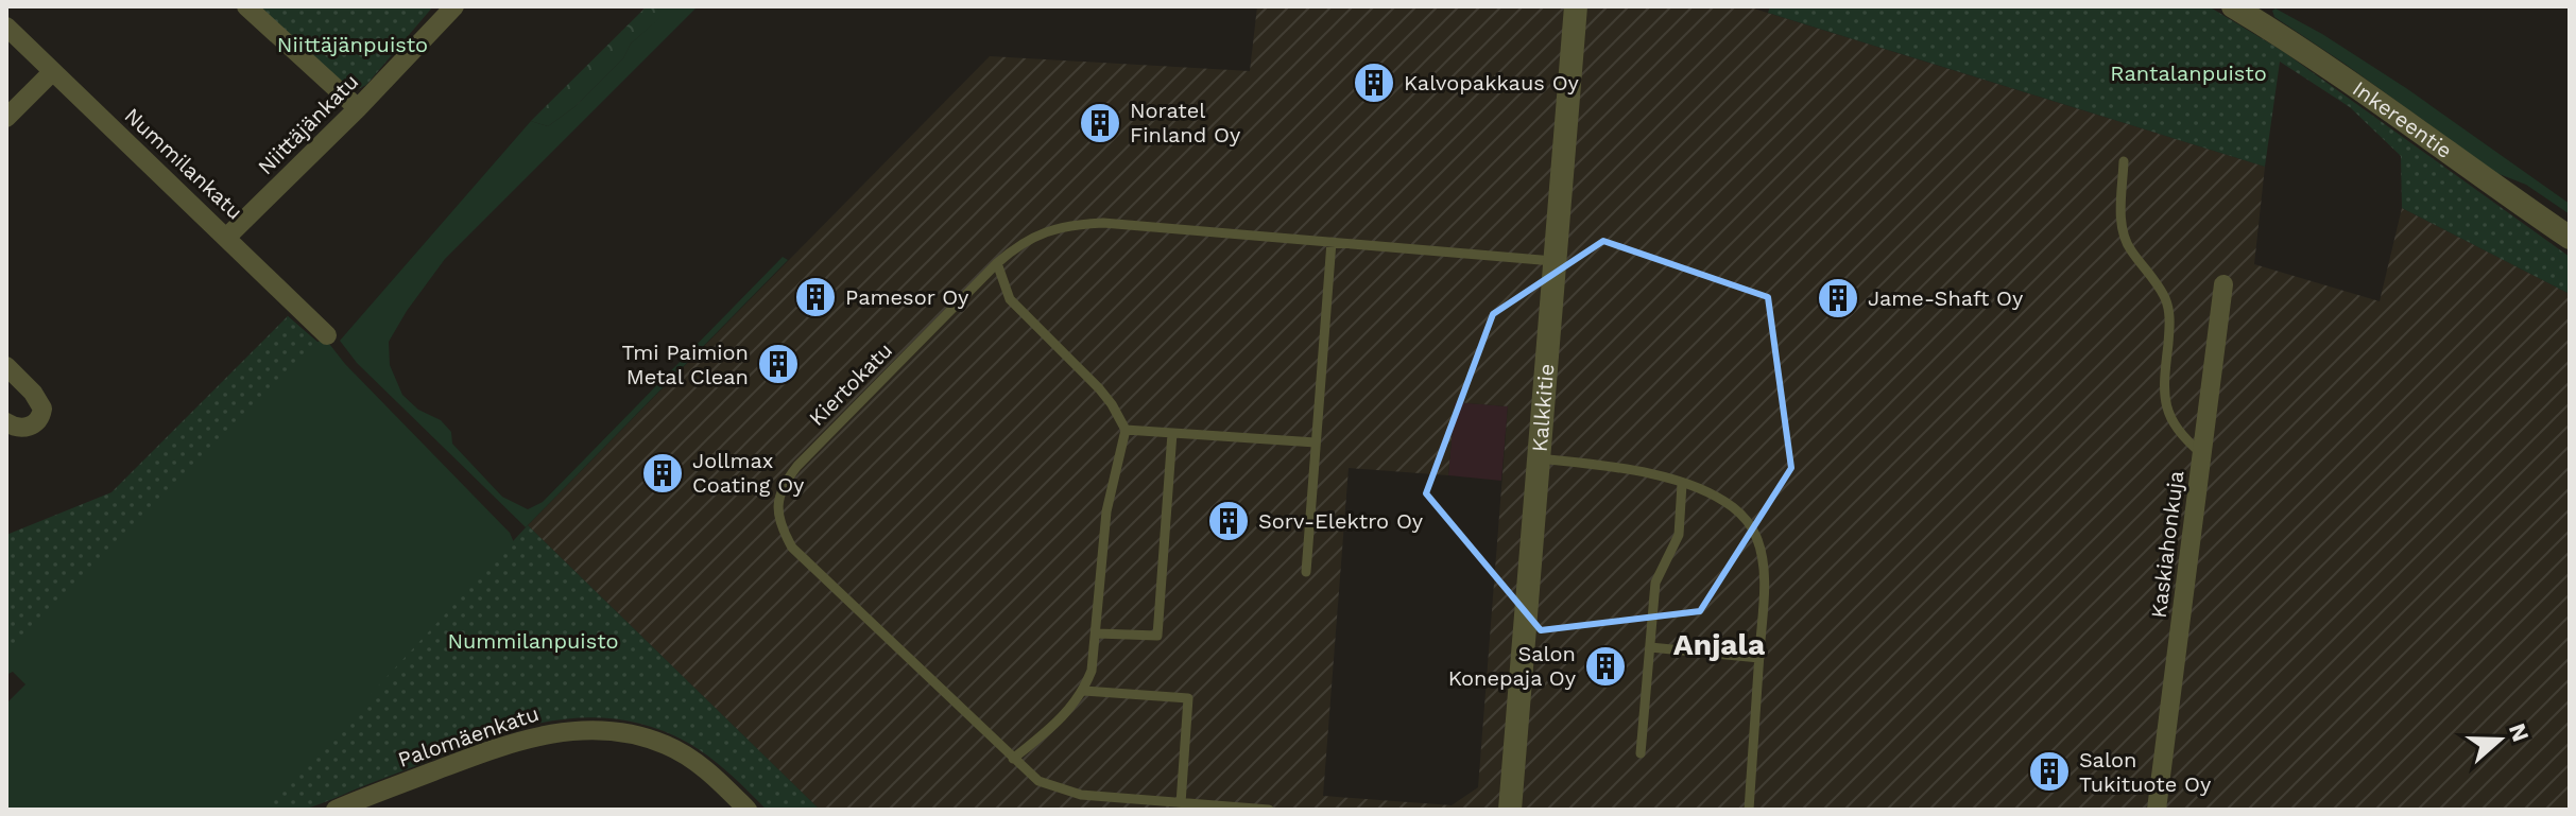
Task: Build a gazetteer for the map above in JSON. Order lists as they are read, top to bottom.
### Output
{
  "streets": {
    "street": [
      "Inkereentie",
      "Niittäjänkatu",
      "Nummilankatu",
      "Kalkkitie",
      "Kaskiahonkuja",
      "Palomäenkatu"
    ],
    "lane": ["Kiertokatu"]
  },
  "crossings": [
    ["Niittäjänkatu", "Nummilankatu"],
    ["Kiertokatu", "Kalkkitie"]
  ],
  "districts": ["Anjala"],
  "parks": ["Niittäjänpuisto", "Rantalanpuisto", "Nummilanpuisto"],
  "places": {
    "building": [
      "Kalvopakkaus Oy",
      "Noratel Finland Oy",
      "Pamesor Oy",
      "Jame-Shaft Oy",
      "Tmi Paimion Metal Clean",
      "Jollmax Coating Oy",
      "Sorv-Elektro Oy",
      "Salon Konepaja Oy",
      "Salon Tukituote Oy"
    ]
  },
  "north": "right"
}
